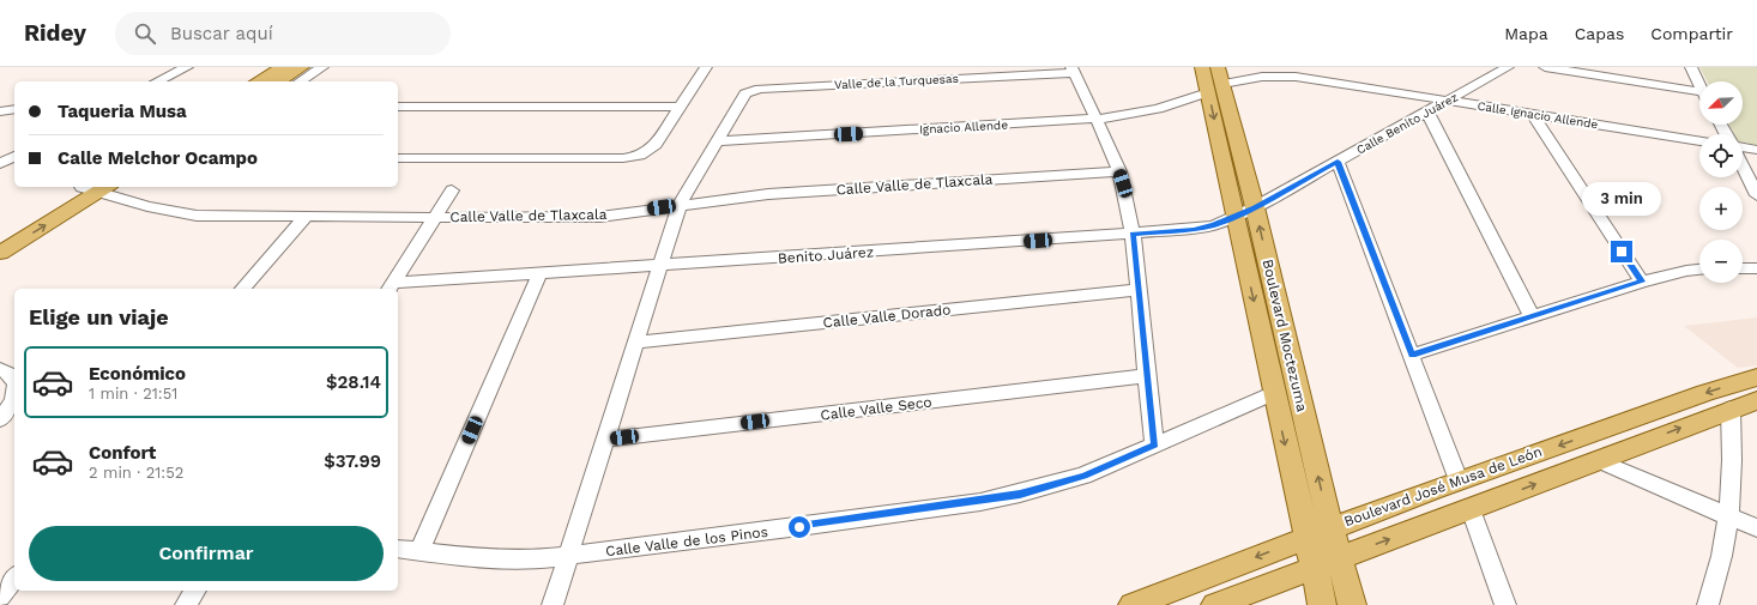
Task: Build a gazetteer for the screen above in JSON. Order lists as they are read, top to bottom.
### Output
{
  "streets": {
    "main road": ["Boulevard Moctezuma", "Boulevard José Musa de León"],
    "street": [
      "Valle de la Turquesas",
      "Calle Ignacio Allende",
      "Calle Benito Juárez",
      "Ignacio Allende",
      "Calle Valle de Tlaxcala",
      "Benito Juárez",
      "Calle Valle Dorado",
      "Calle Valle Seco",
      "Calle Valle de los Pinos"
    ]
  },
  "crossings": [
    ["Valle de la Turquesas", "Ignacio Allende"],
    ["Calle Ignacio Allende", "Calle Benito Juárez"],
    ["Calle Ignacio Allende", "Ignacio Allende"],
    ["Calle Ignacio Allende", "Boulevard Moctezuma"],
    ["Calle Benito Juárez", "Benito Juárez"],
    ["Calle Benito Juárez", "Boulevard Moctezuma"],
    ["Ignacio Allende", "Boulevard Moctezuma"],
    ["Benito Juárez", "Boulevard Moctezuma"],
    ["Boulevard Moctezuma", "Boulevard José Musa de León"],
    ["Boulevard Moctezuma", "Calle Valle de los Pinos"]
  ],
  "north": "bottom left",
  "page": {
    "header": "Ridey",
    "search": "Buscar aquí",
    "nav": ["Mapa", "Capas", "Compartir"],
    "map_buttons": ["+", "−"],
    "banner": ["Taqueria Musa", "Calle Melchor Ocampo"],
    "bubble": "3 min",
    "heading": "Elige un viaje",
    "list": [
      {
        "name": "Económico",
        "note": "1 min · 21:51",
        "value": "$28.14"
      },
      {
        "name": "Confort",
        "note": "2 min · 21:52",
        "value": "$37.99"
      }
    ],
    "buttons": "Confirmar"
  }
}
